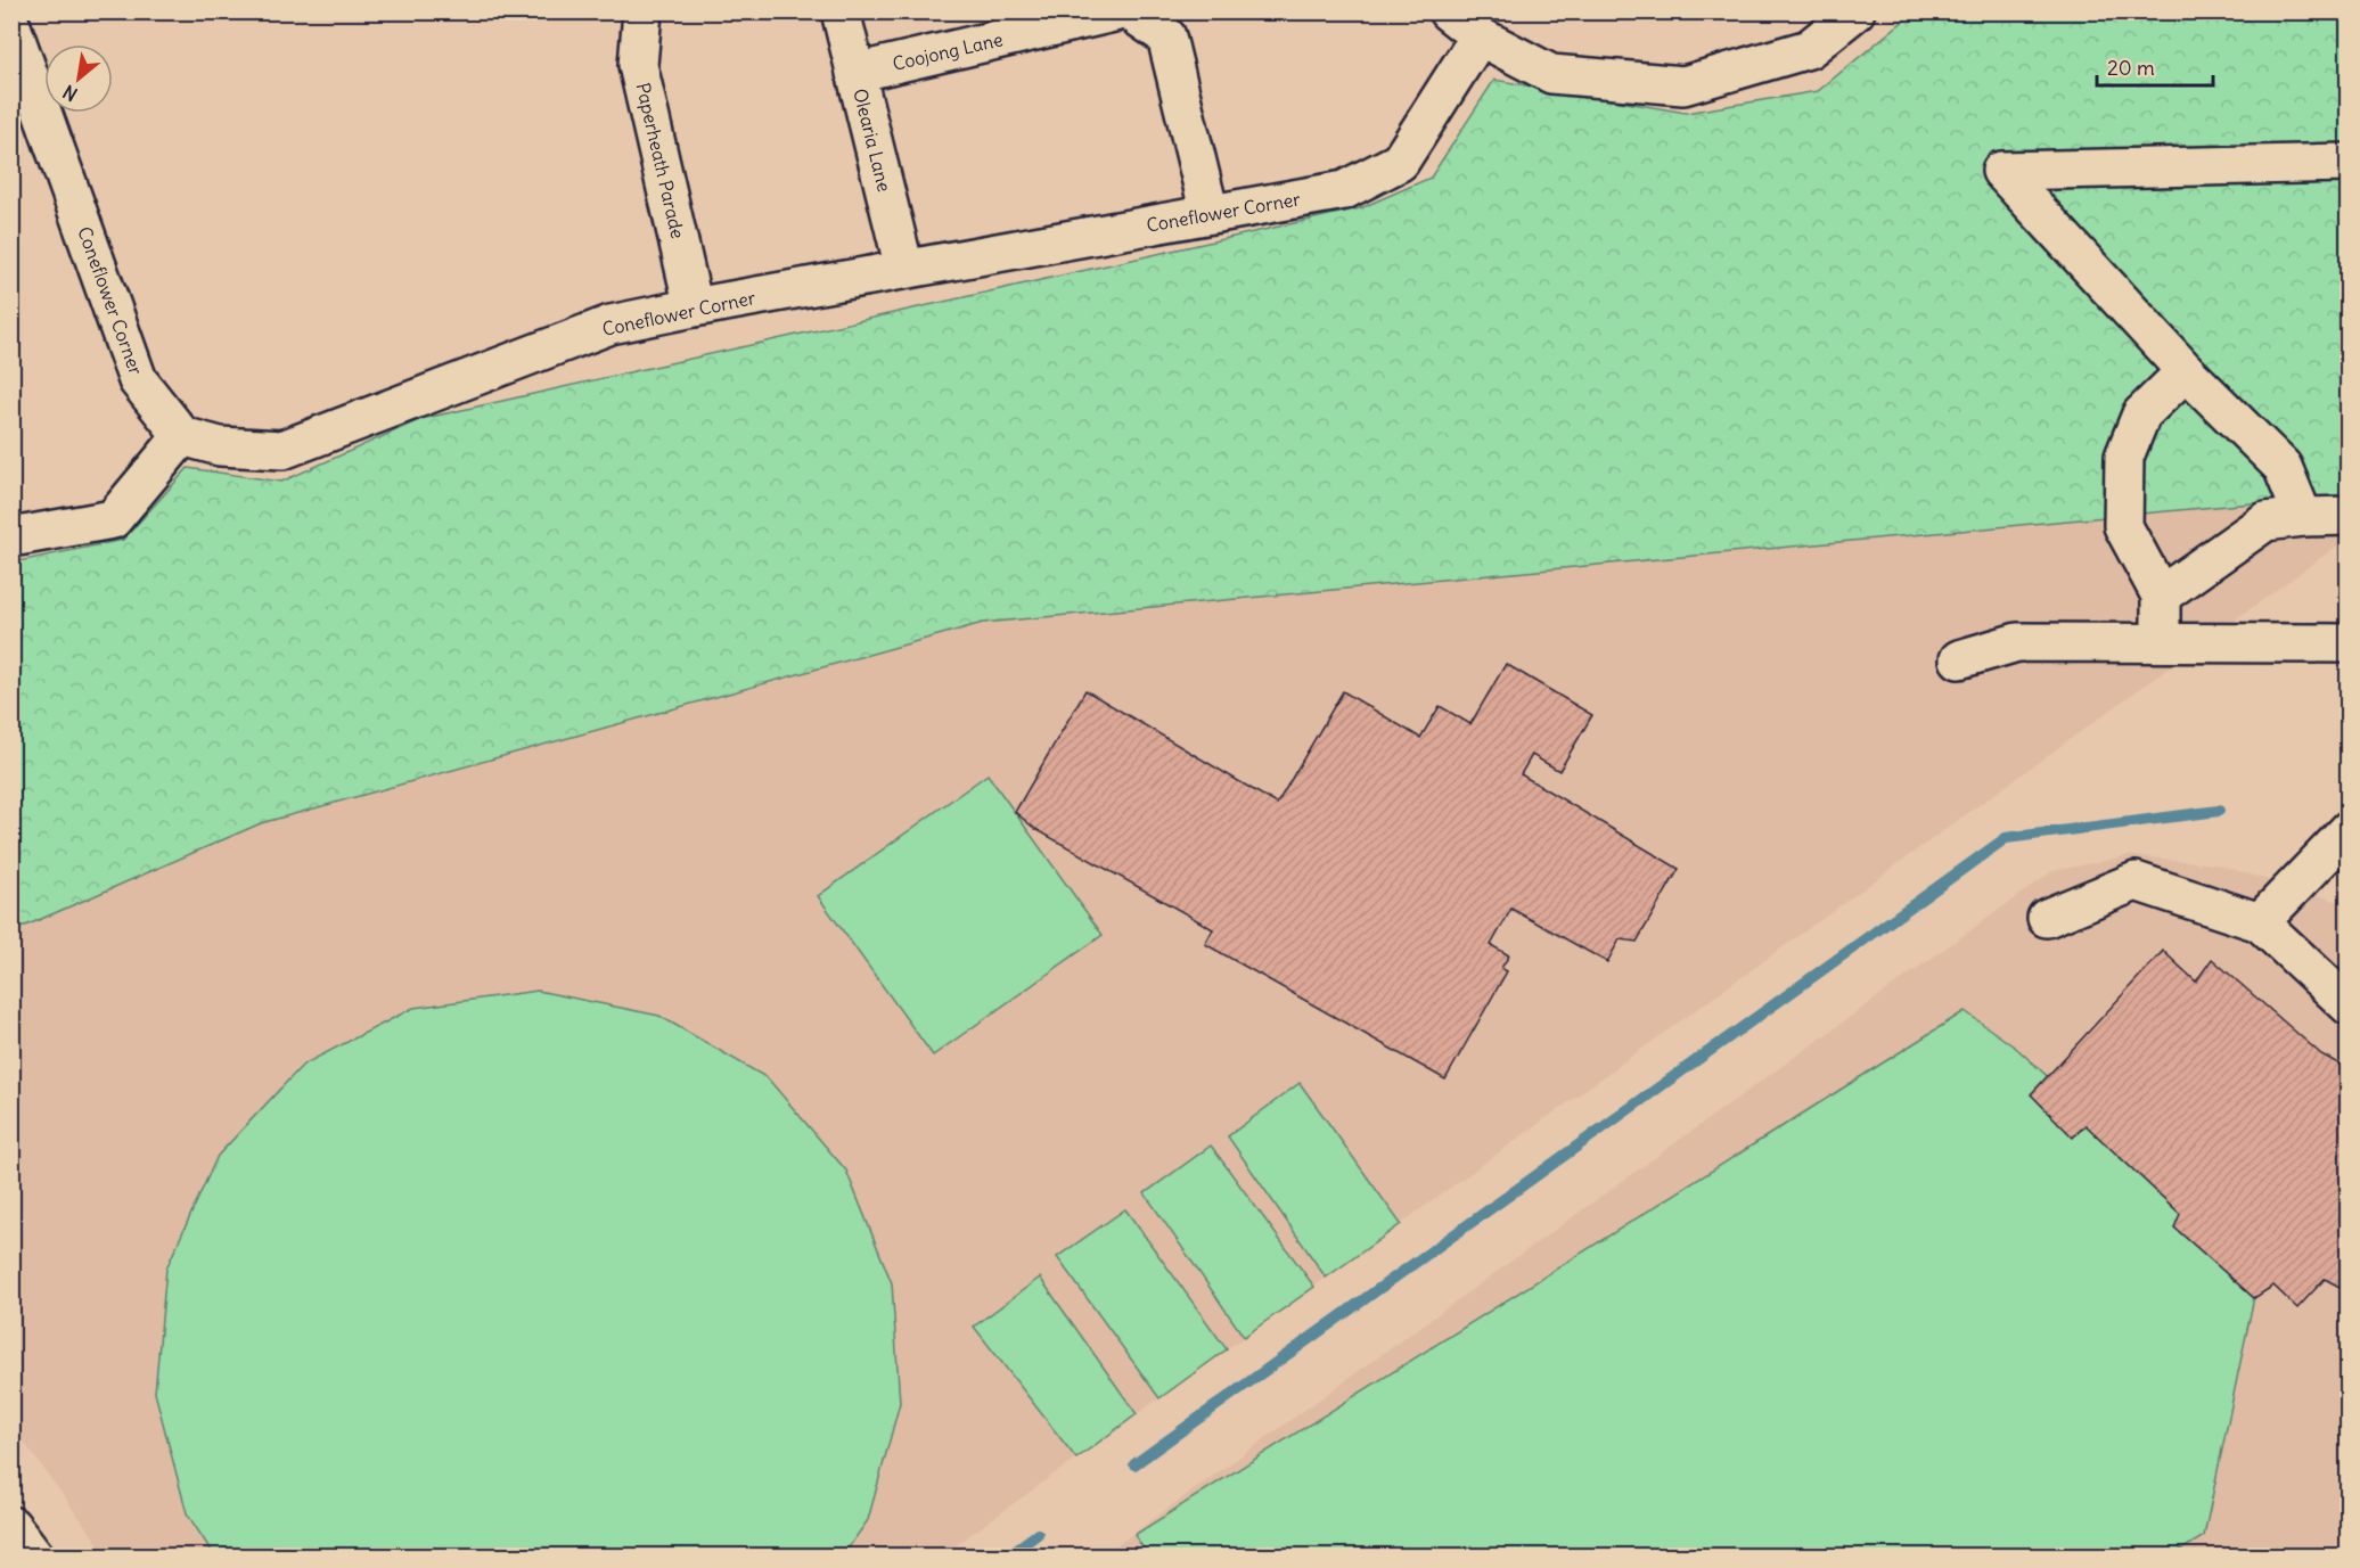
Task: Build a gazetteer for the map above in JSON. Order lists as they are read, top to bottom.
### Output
{
  "streets": {
    "street": [
      "Coojong Lane",
      "Olearia Lane",
      "Paperheath Parade",
      "Coneflower Corner"
    ]
  },
  "crossings": [
    ["Coojong Lane", "Olearia Lane"],
    ["Olearia Lane", "Coneflower Corner"],
    ["Paperheath Parade", "Coneflower Corner"]
  ],
  "scale_bar": "20 m",
  "north": "bottom left"
}
